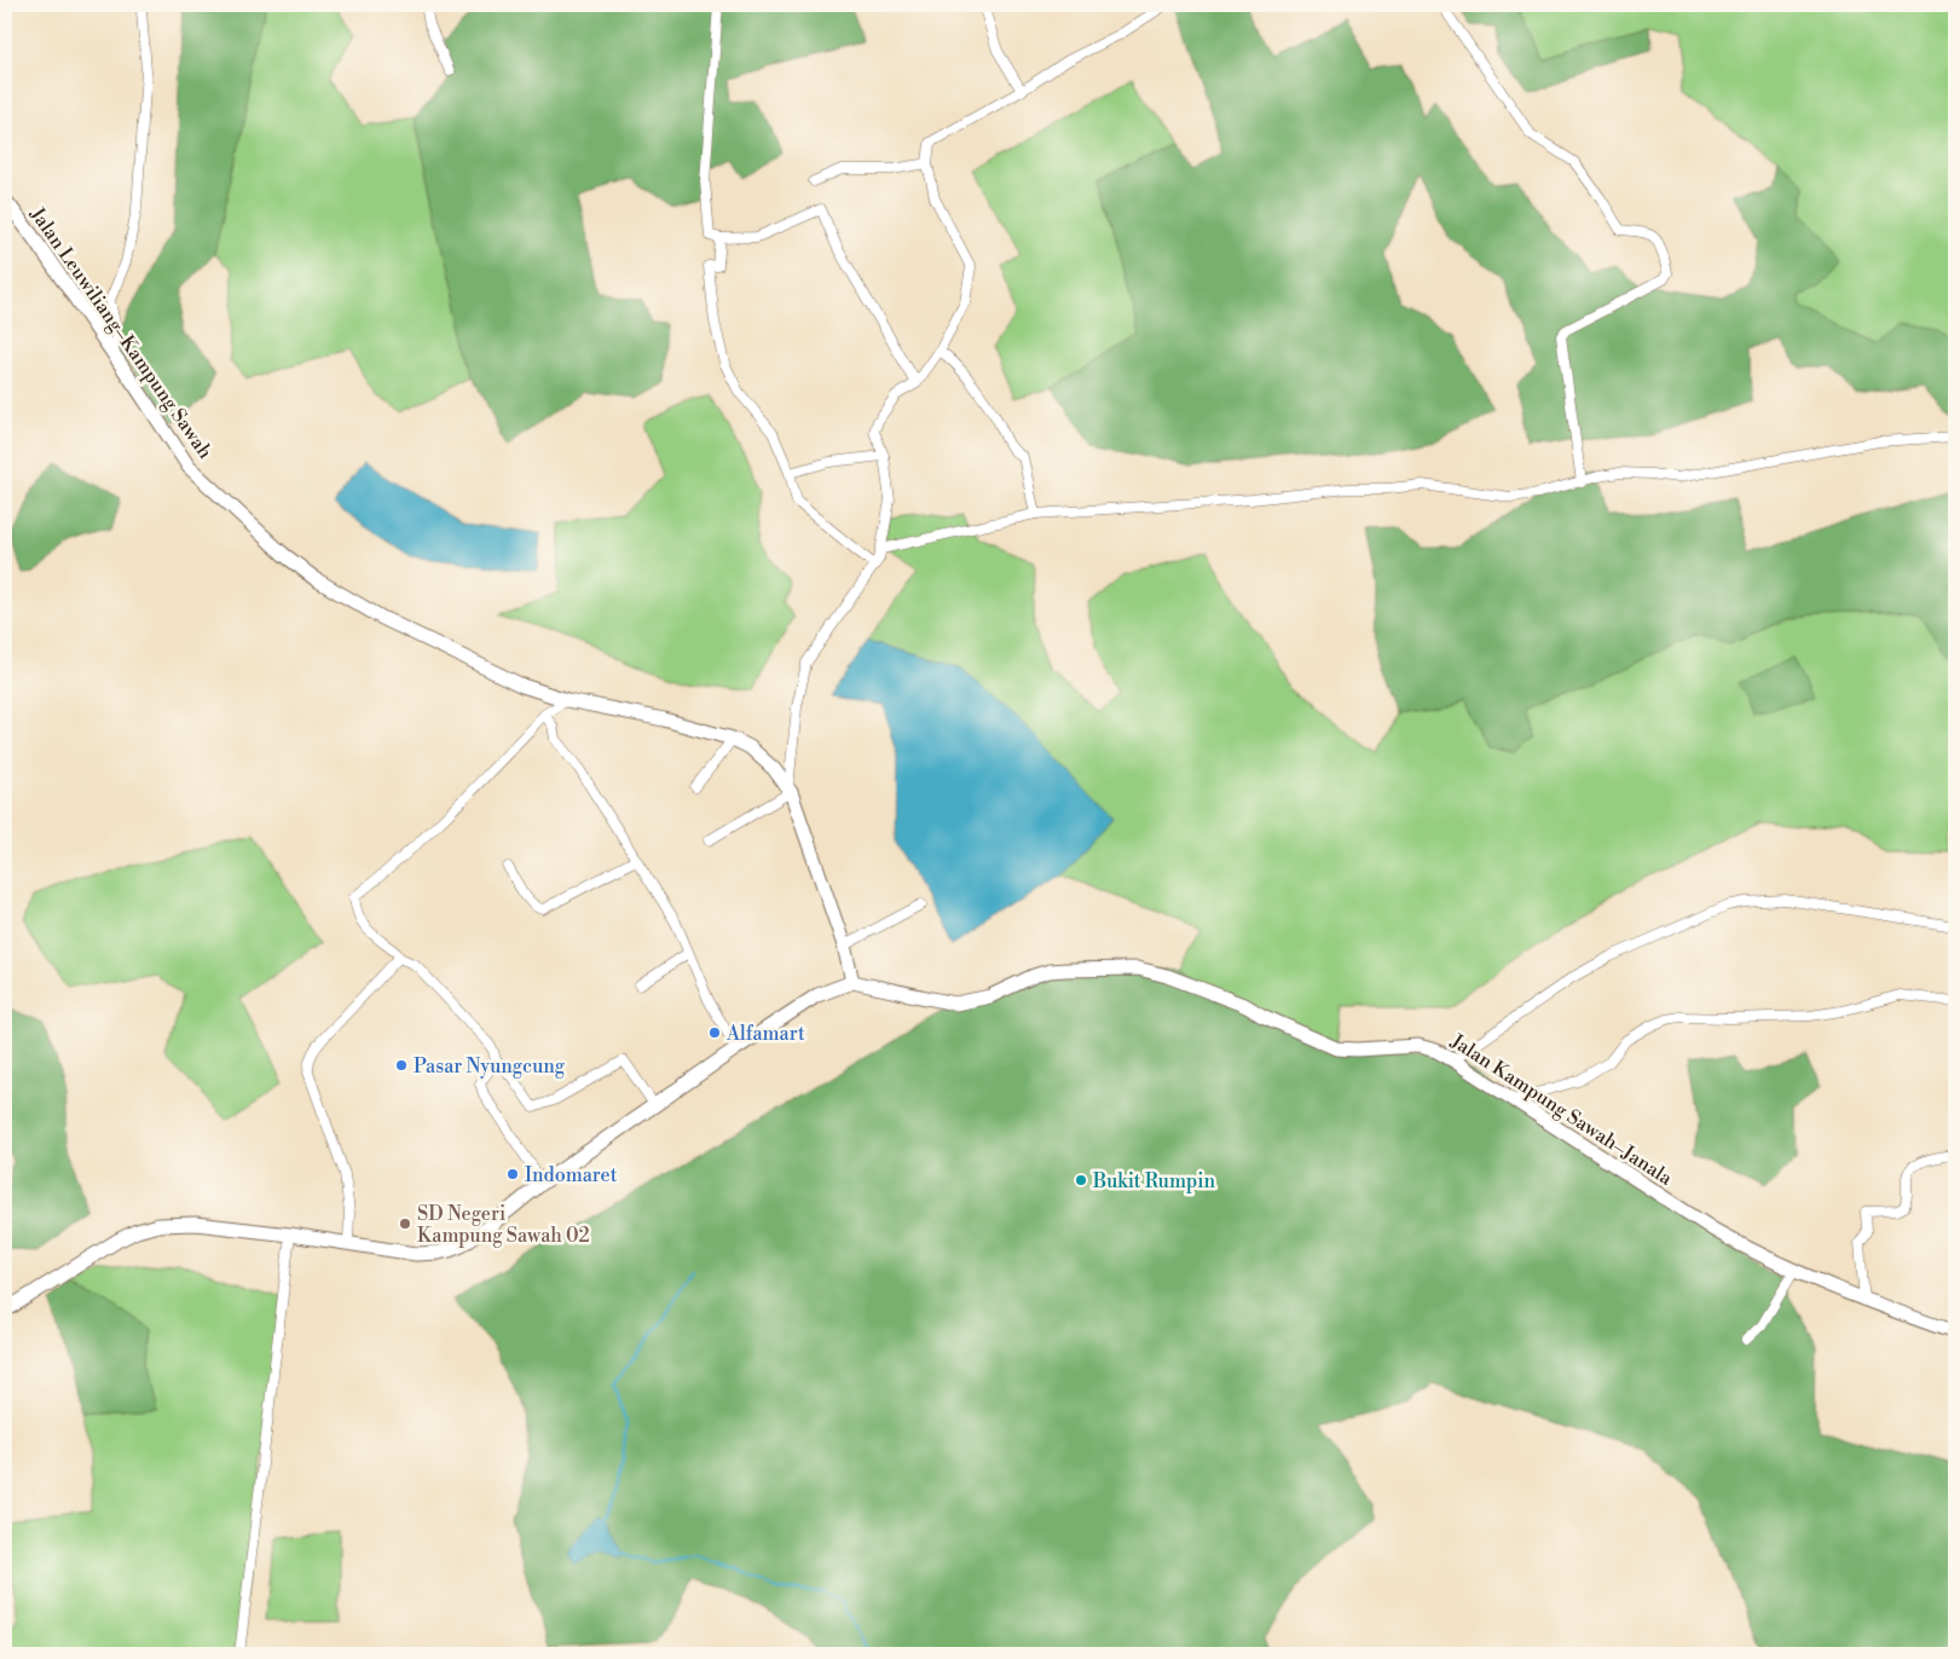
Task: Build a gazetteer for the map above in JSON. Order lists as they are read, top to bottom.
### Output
{
  "streets": {
    "main road": ["Jalan Leuwiliang–Kampung Sawah", "Jalan Kampung Sawah–Janala"]
  },
  "crossings": [
    ["Jalan Leuwiliang–Kampung Sawah", "Jalan Kampung Sawah–Janala"]
  ],
  "places": [
    "Alfamart",
    "Pasar Nyungcung",
    "Indomaret",
    "Bukit Rumpin",
    "SD Negeri Kampung Sawah 02"
  ]
}
